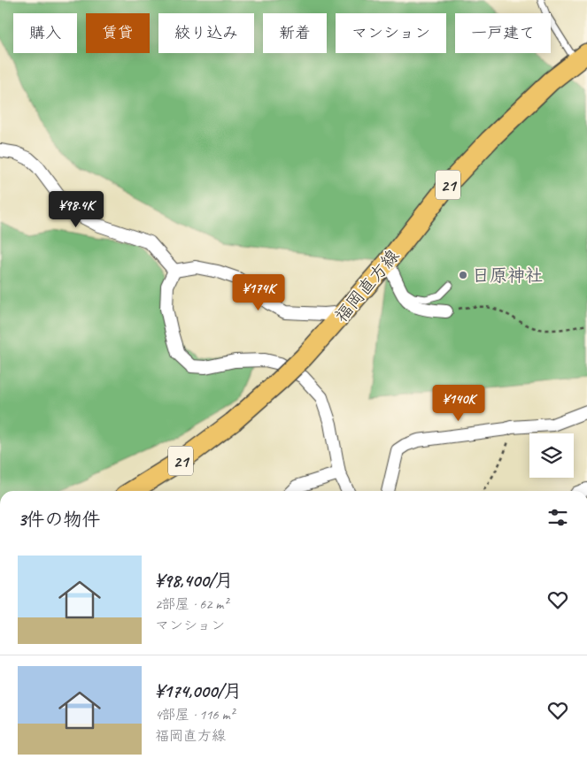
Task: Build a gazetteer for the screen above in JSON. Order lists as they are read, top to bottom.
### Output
{
  "streets": {
    "main road": ["21", "福岡直方線"]
  },
  "places": ["日原神社"],
  "page": {
    "chip": [
      "購入",
      "賃貸",
      "絞り込み",
      "新着",
      "マンション",
      "一戸建て"
    ],
    "price": ["¥98.4K", "¥174K", "¥140K"],
    "heading": "3件の物件",
    "list": [
      {
        "name": "¥98,400/月",
        "note": "2部屋 · 62 m² · マンション"
      },
      {
        "name": "¥174,000/月",
        "note": "4部屋 · 116 m² · 福岡直方線"
      }
    ]
  }
}
